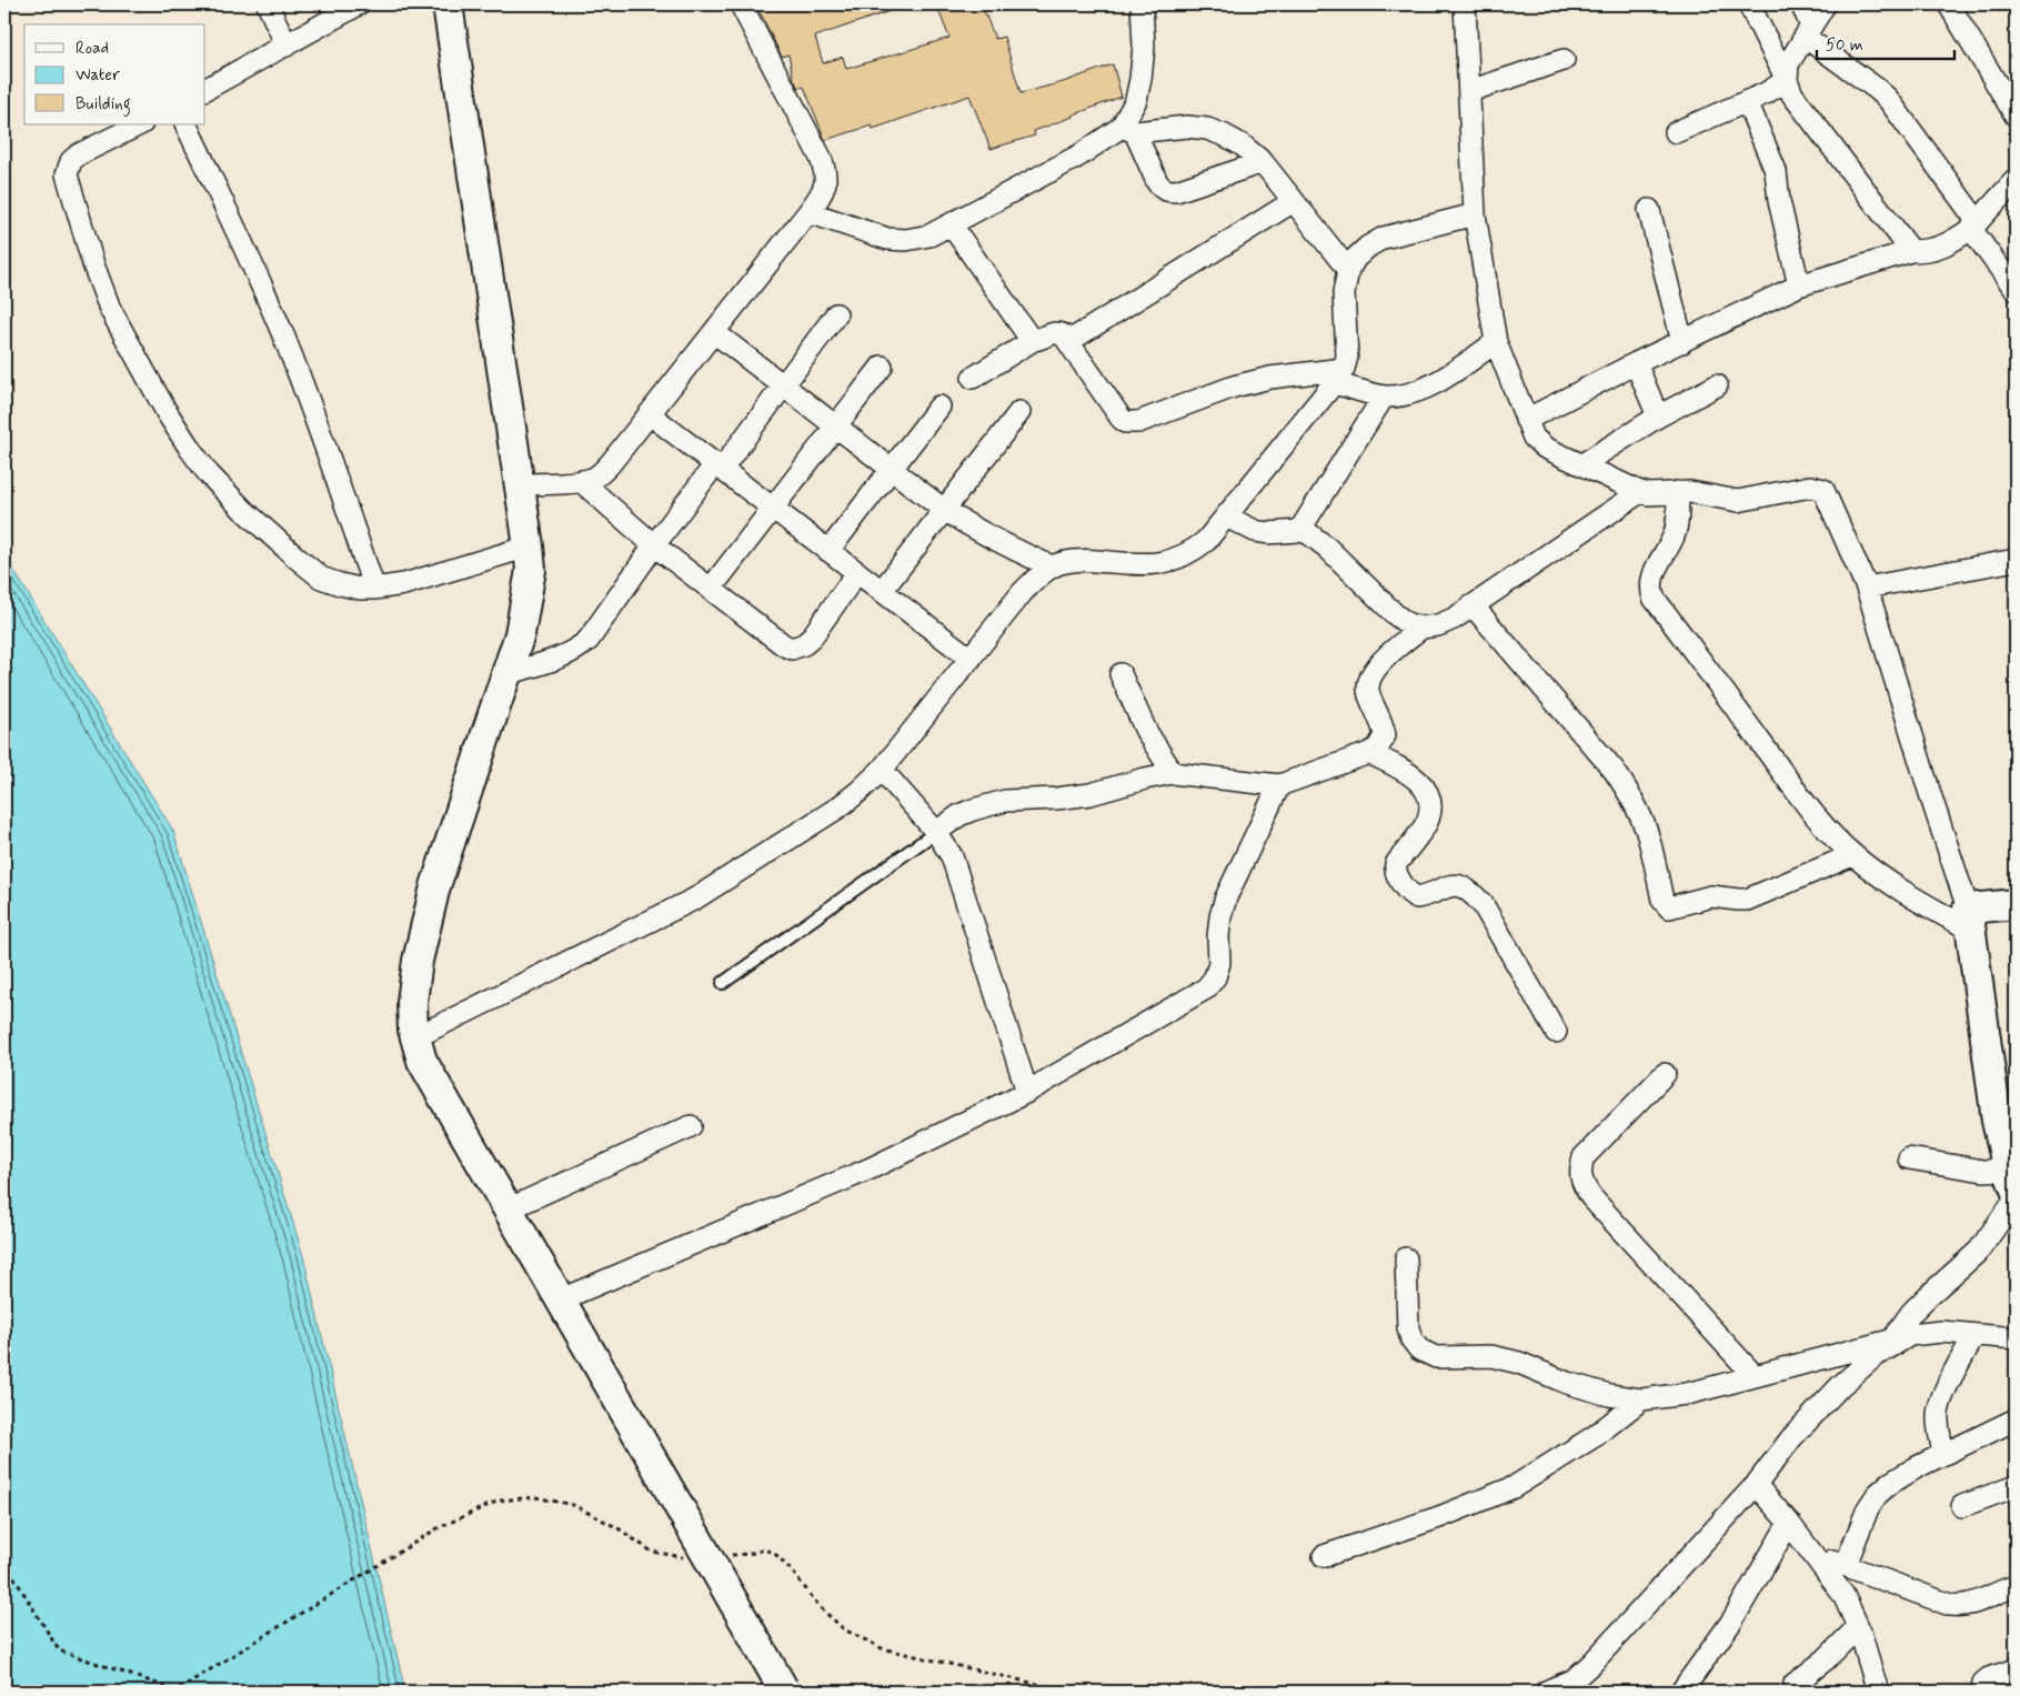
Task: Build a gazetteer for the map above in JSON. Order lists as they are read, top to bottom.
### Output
{
  "legend": ["Road", "Water", "Building"],
  "scale_bar": "50 m"
}
